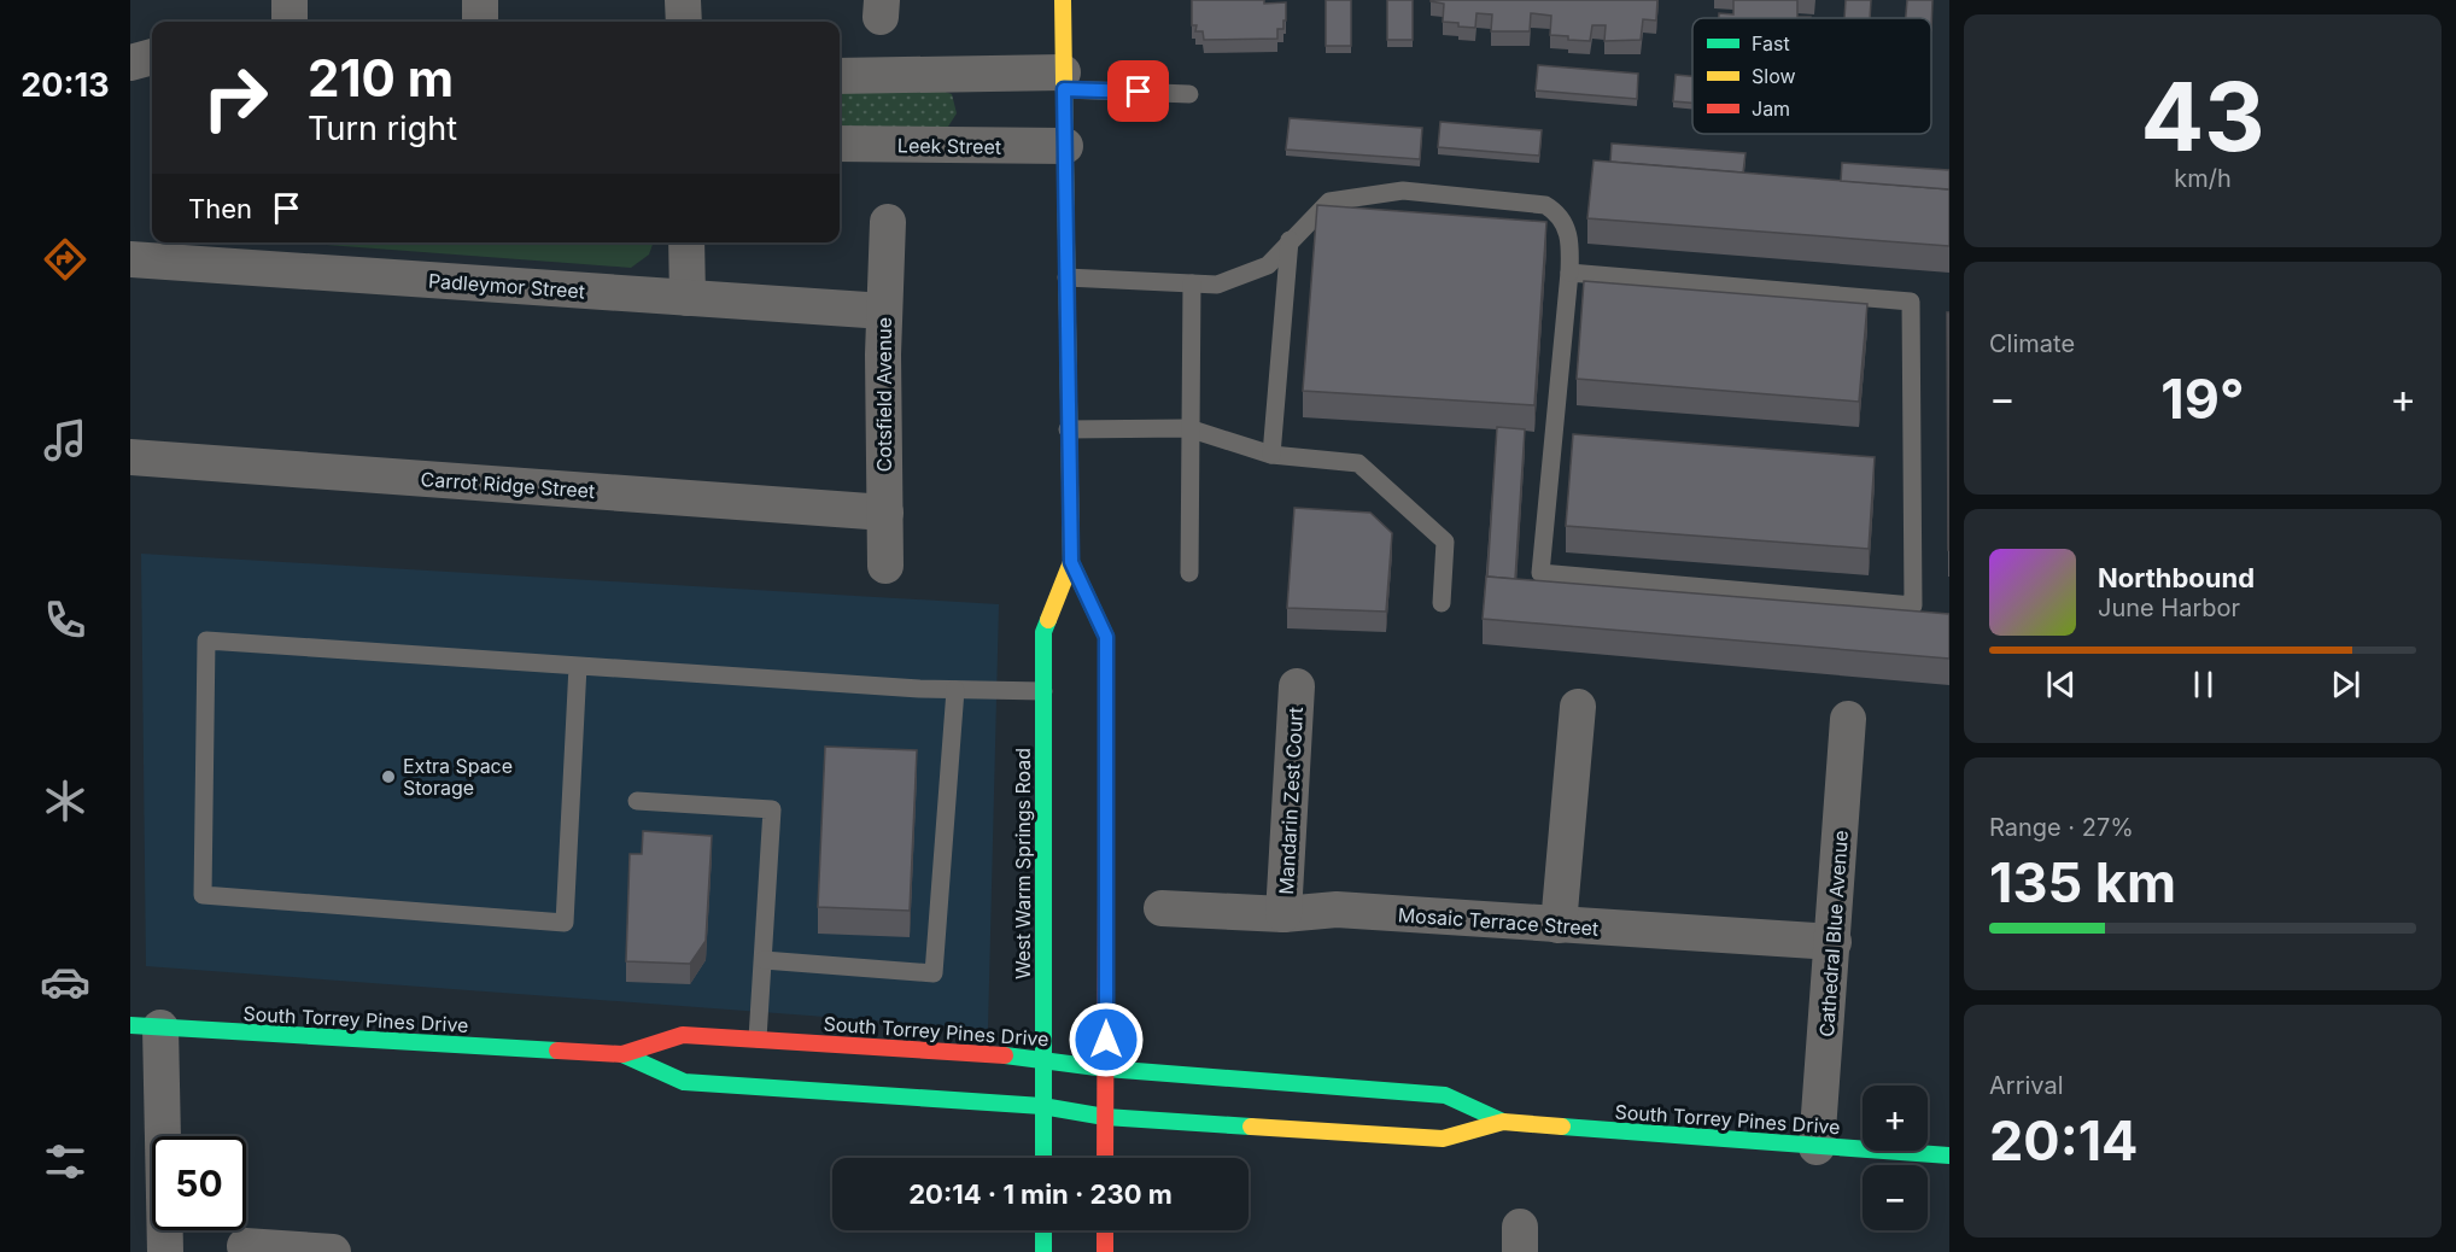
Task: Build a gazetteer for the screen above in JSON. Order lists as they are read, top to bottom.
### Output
{
  "streets": {
    "street": [
      "Leek Street",
      "Padleymor Street",
      "Cotsfield Avenue",
      "Carrot Ridge Street",
      "Mandarin Zest Court",
      "West Warm Springs Road",
      "Mosaic Terrace Street",
      "Cathedral Blue Avenue",
      "South Torrey Pines Drive"
    ]
  },
  "crossings": [
    ["Leek Street", "West Warm Springs Road"],
    ["Padleymor Street", "Cotsfield Avenue"],
    ["Cotsfield Avenue", "Carrot Ridge Street"],
    ["Mandarin Zest Court", "Mosaic Terrace Street"],
    ["West Warm Springs Road", "South Torrey Pines Drive"],
    ["Mosaic Terrace Street", "Cathedral Blue Avenue"],
    ["Cathedral Blue Avenue", "South Torrey Pines Drive"]
  ],
  "places": ["Extra Space Storage"],
  "legend": ["Fast", "Slow", "Jam"],
  "page": {
    "tabs": "20:13",
    "tile": [
      ["43", "km/h"],
      "Climate",
      ["Range · 27%", "135 km"],
      ["Arrival", "20:14"]
    ],
    "turn": ["210 m", "Turn right"],
    "then": "Then",
    "heat": ["−", "19°", "+"],
    "song": ["Northbound", "June Harbor"],
    "map_buttons": ["+", "−"],
    "limit": "50",
    "trip": "20:14 · 1 min · 230 m"
  }
}
